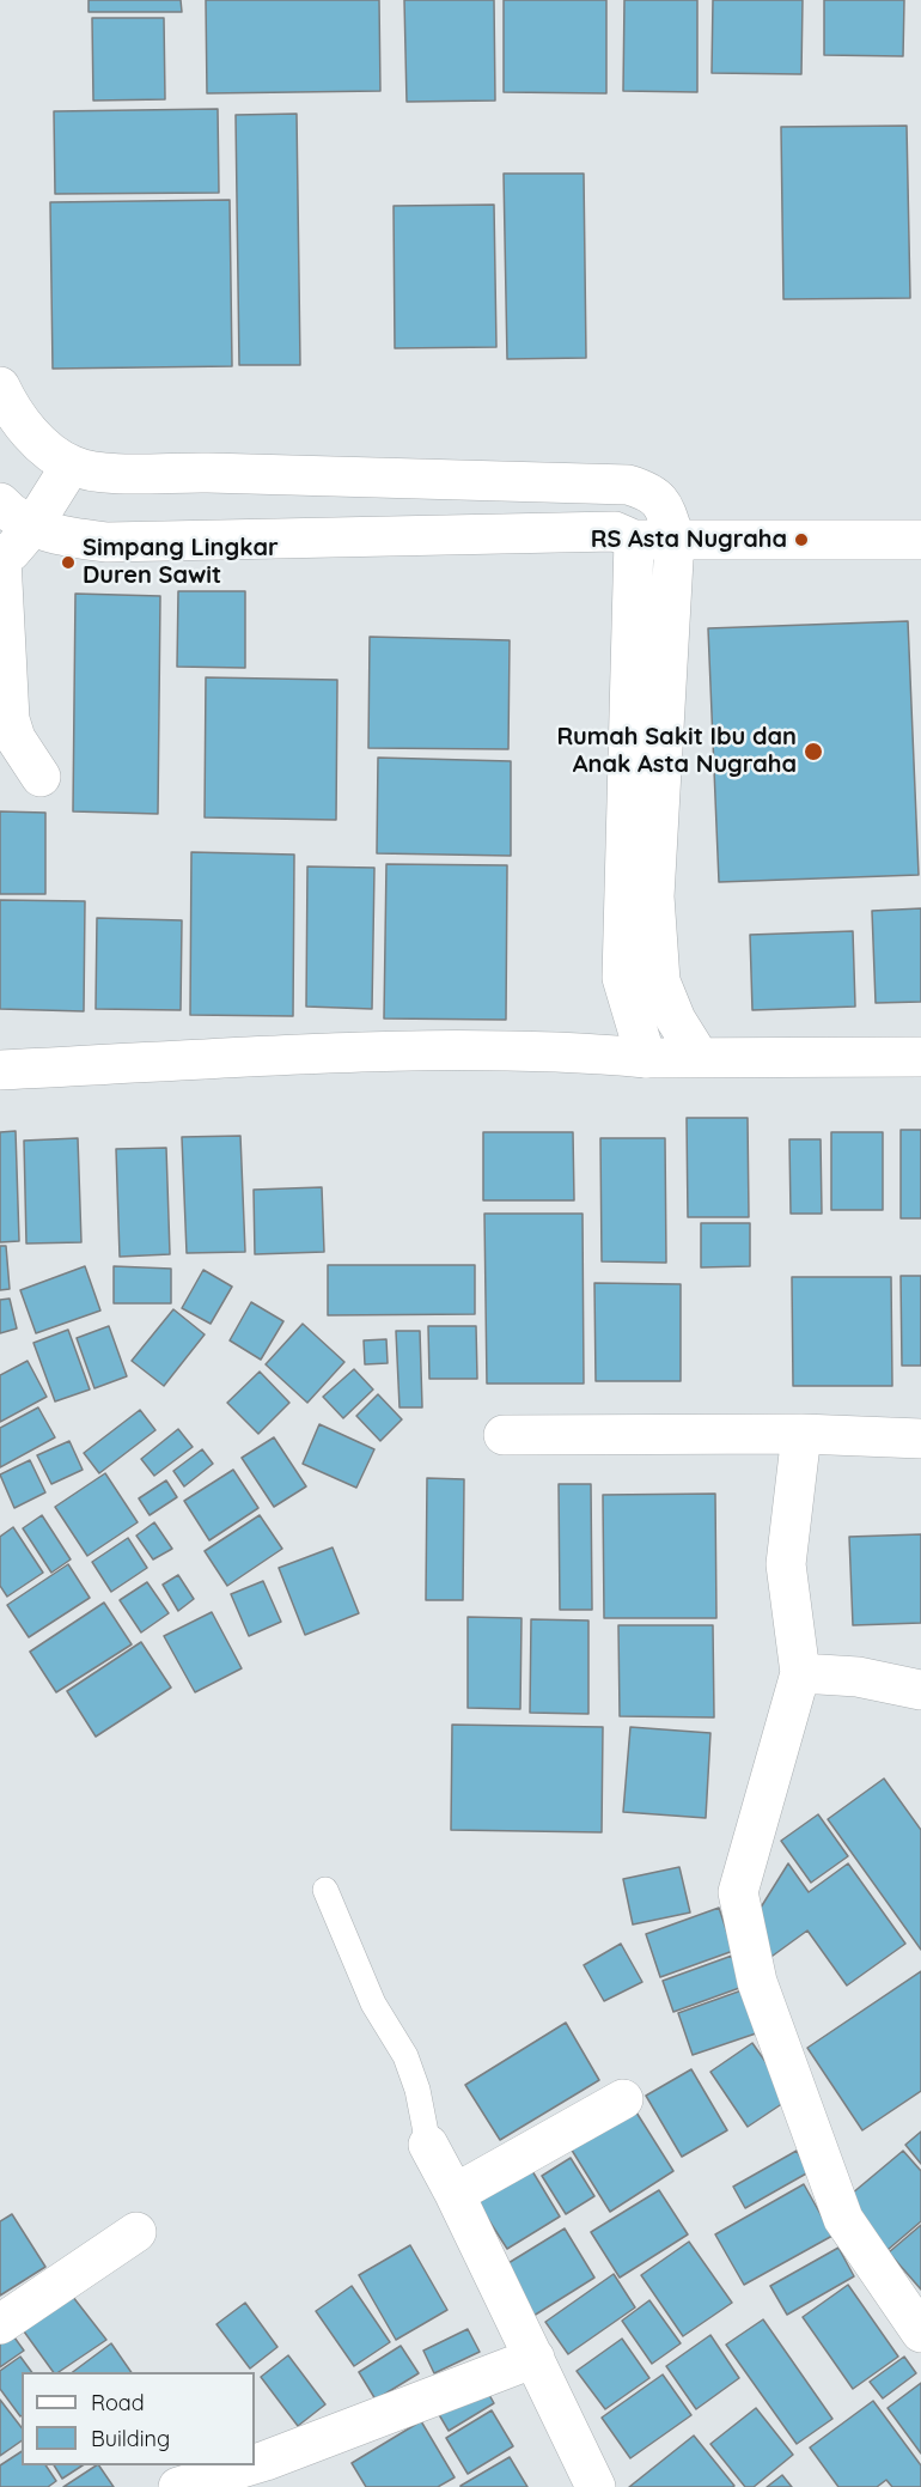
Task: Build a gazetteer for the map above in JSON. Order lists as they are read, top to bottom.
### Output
{
  "places": ["RS Asta Nugraha", "Simpang Lingkar Duren Sawit", "Rumah Sakit Ibu dan Anak Asta Nugraha"],
  "legend": ["Road", "Building"]
}
